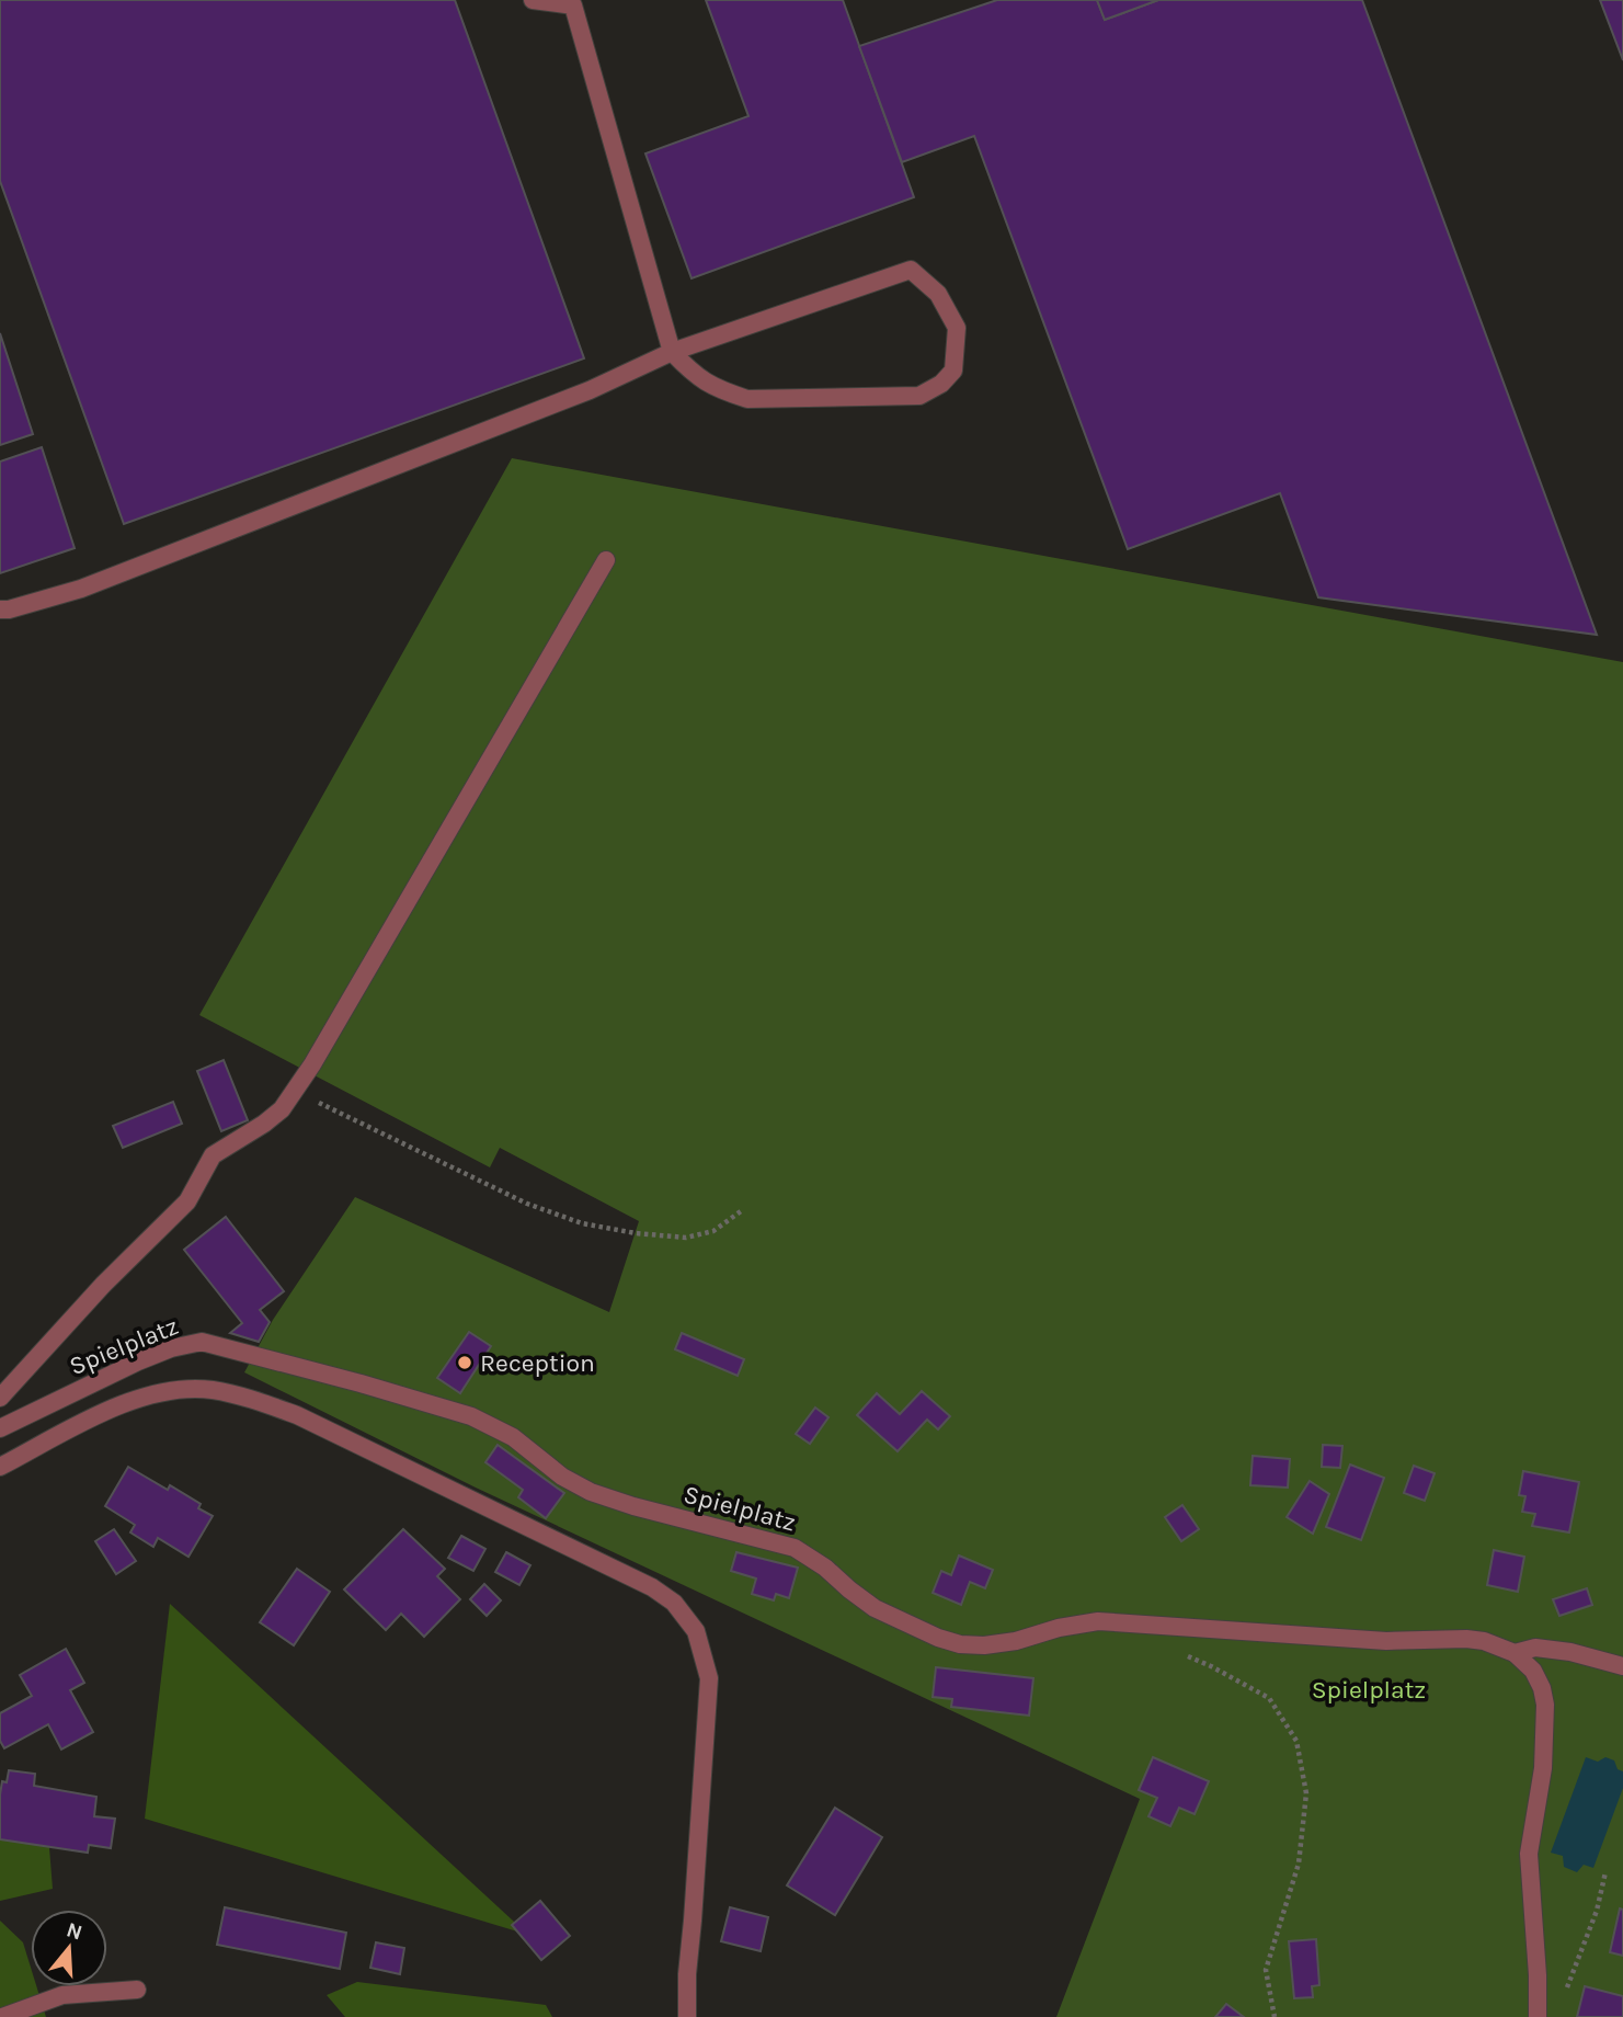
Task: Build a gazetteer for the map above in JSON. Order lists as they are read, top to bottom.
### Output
{
  "streets": {
    "lane": ["Spielplatz"]
  },
  "parks": ["Spielplatz"],
  "places": ["Reception"],
  "north": "top"
}
